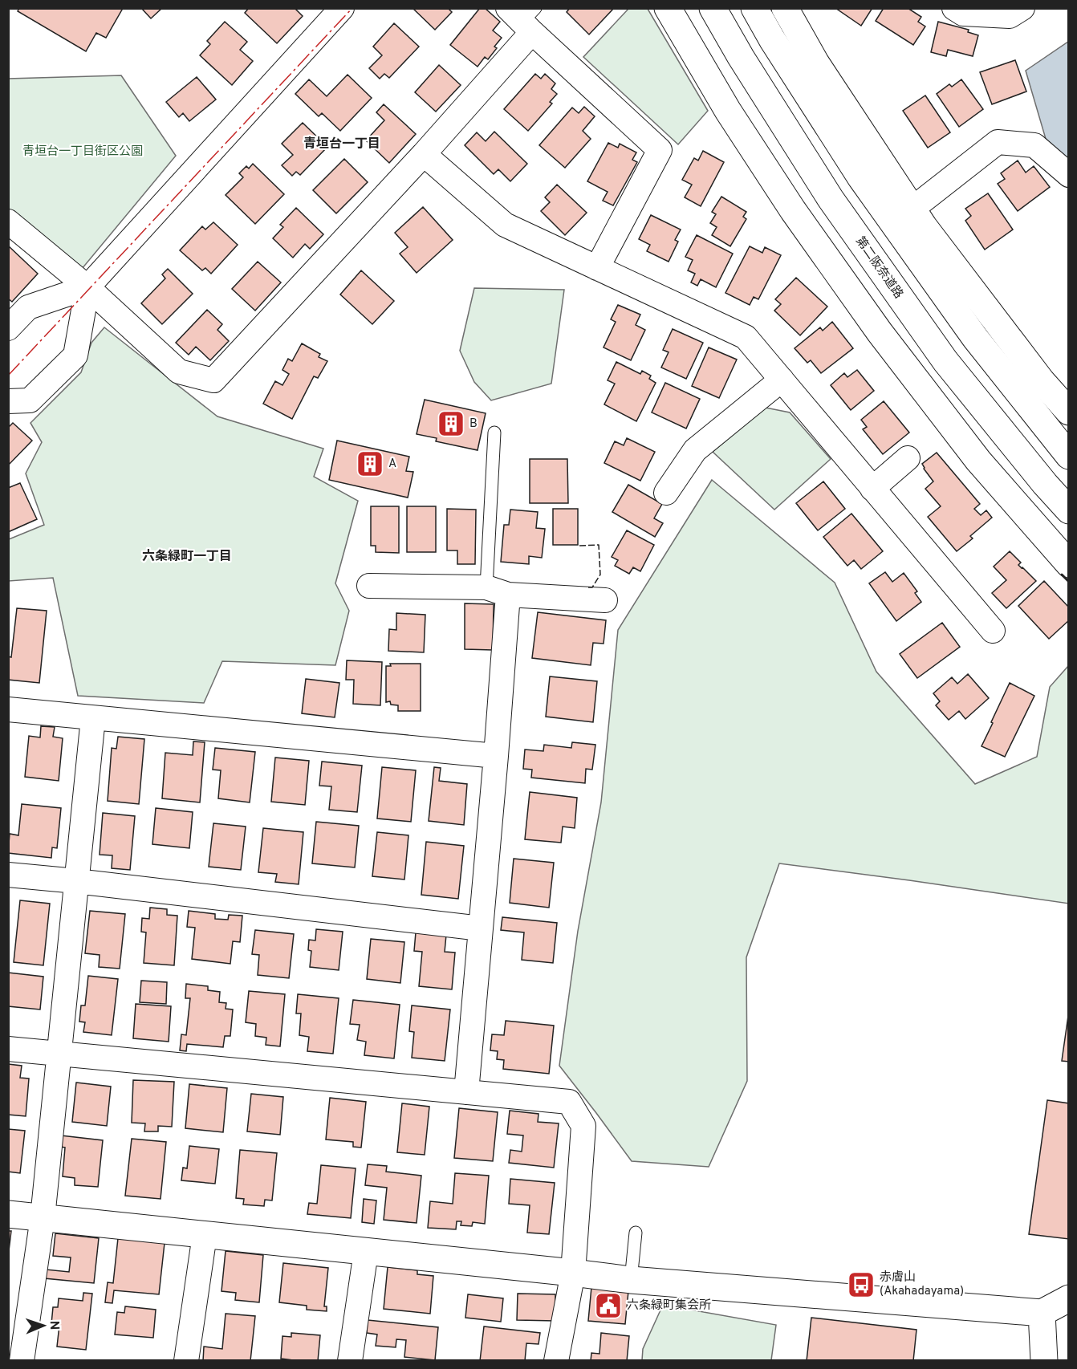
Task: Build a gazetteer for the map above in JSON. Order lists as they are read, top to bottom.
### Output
{
  "streets": {
    "main road": ["第二阪奈道路"]
  },
  "districts": ["青垣台一丁目", "六条緑町一丁目"],
  "parks": ["青垣台一丁目街区公園"],
  "places": {
    "building": ["B", "A"],
    "bus stop": ["赤膚山 (Akahadayama)"],
    "public building": ["六条緑町集会所"]
  },
  "north": "right"
}
